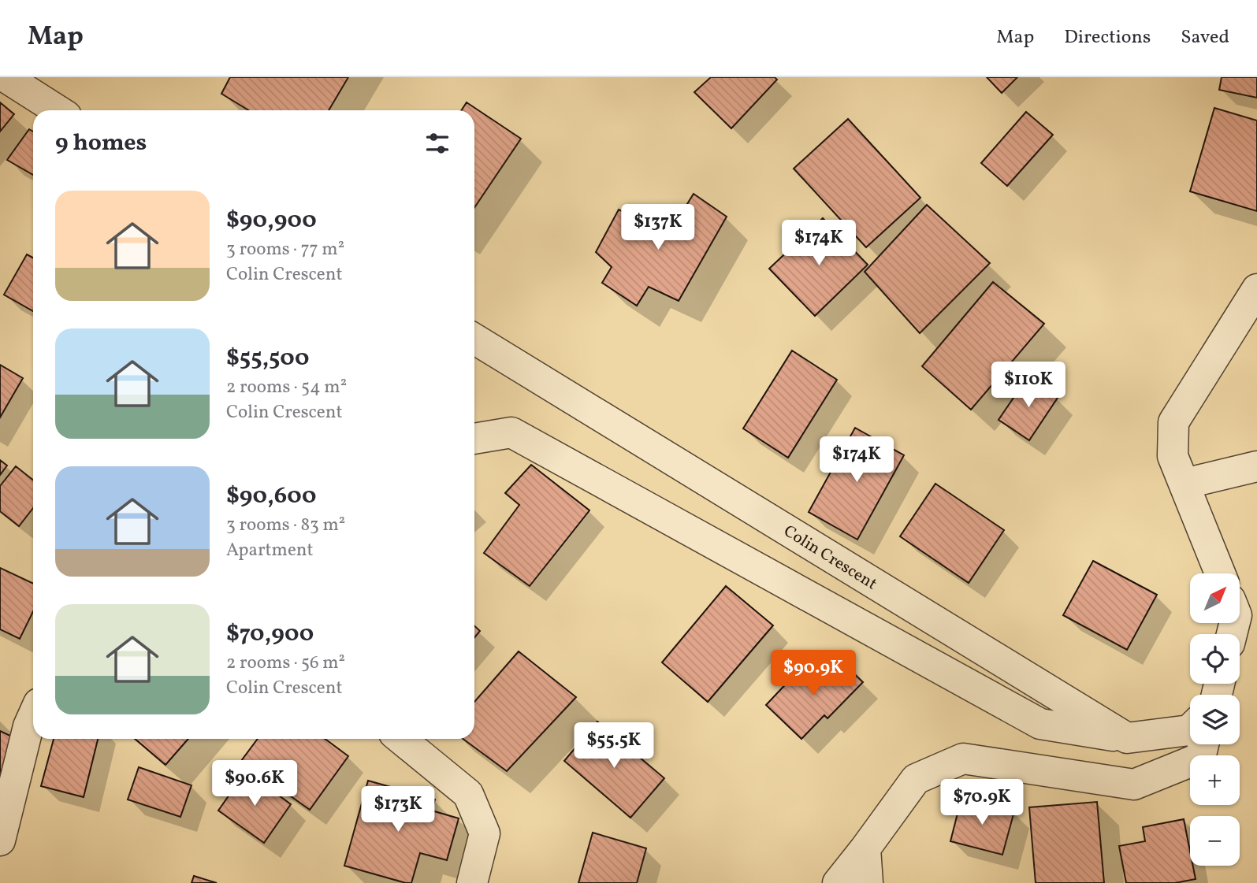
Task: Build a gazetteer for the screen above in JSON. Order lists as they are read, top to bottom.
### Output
{
  "streets": {
    "street": ["Colin Crescent"]
  },
  "north": "top right",
  "page": {
    "header": "Map",
    "nav": ["Map", "Directions", "Saved"],
    "heading": "9 homes",
    "list": [
      {
        "name": "$90,900",
        "note": "3 rooms · 77 m² · Colin Crescent"
      },
      {
        "name": "$55,500",
        "note": "2 rooms · 54 m² · Colin Crescent"
      },
      {
        "name": "$90,600",
        "note": "3 rooms · 83 m² · Apartment"
      },
      {
        "name": "$70,900",
        "note": "2 rooms · 56 m² · Colin Crescent"
      }
    ],
    "price": [
      "$137K",
      "$174K",
      "$110K",
      "$174K",
      "$90.9K",
      "$55.5K",
      "$90.6K",
      "$70.9K",
      "$173K"
    ],
    "map_buttons": ["+", "−"]
  }
}
